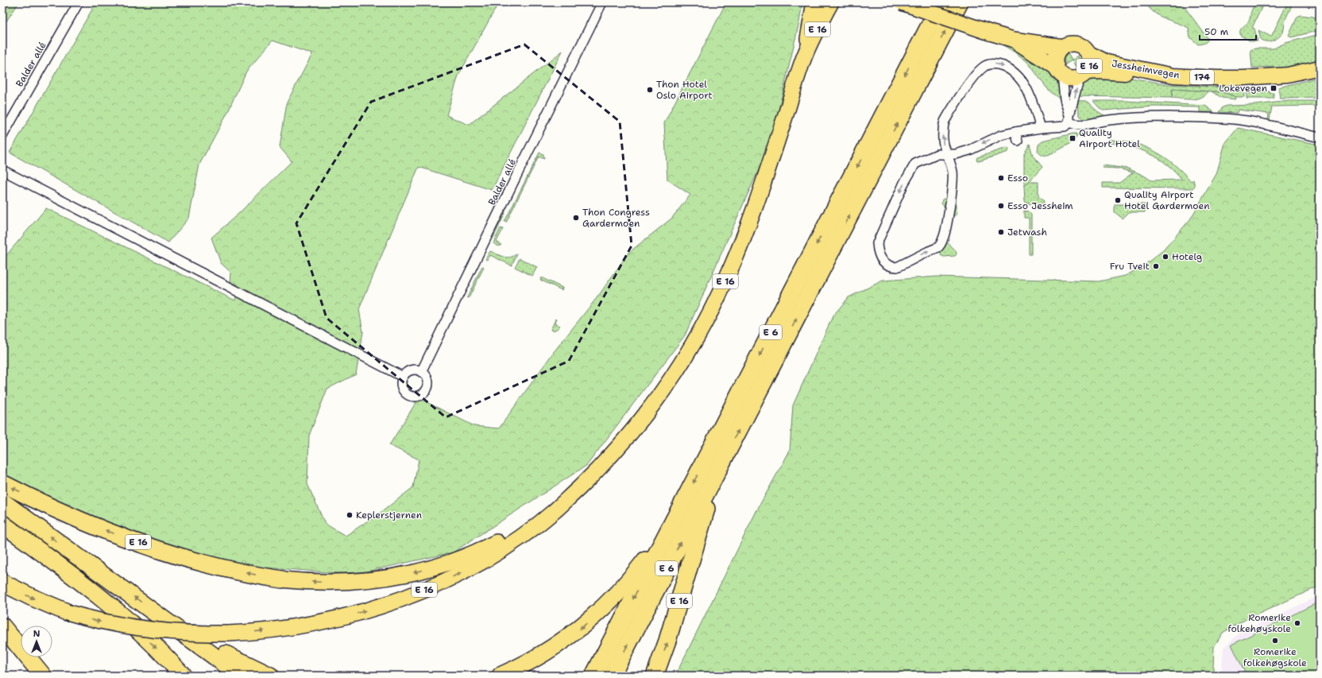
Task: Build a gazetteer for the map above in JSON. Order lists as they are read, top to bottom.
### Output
{
  "streets": {
    "highway": ["E 16", "E 6"],
    "main road": ["Jessheimvegen", "174"],
    "street": ["Balder allé"]
  },
  "crossings": [
    ["E 16", "Jessheimvegen"],
    ["E 16", "E 6"]
  ],
  "places": {
    "transit": ["Lokevegen", "Quality Airport Hotel"],
    "other": [
      "Thon Hotel Oslo Airport",
      "Esso",
      "Quality Airport Hotel Gardermoen",
      "Esso Jessheim",
      "Thon Congress Gardermoen",
      "Jetwash",
      "Hotelg",
      "Fru Tveit",
      "Keplerstjernen",
      "Romerike folkehøyskole",
      "Romerike folkehøgskole"
    ]
  },
  "scale_bar": "50 m",
  "north": "top"
}
